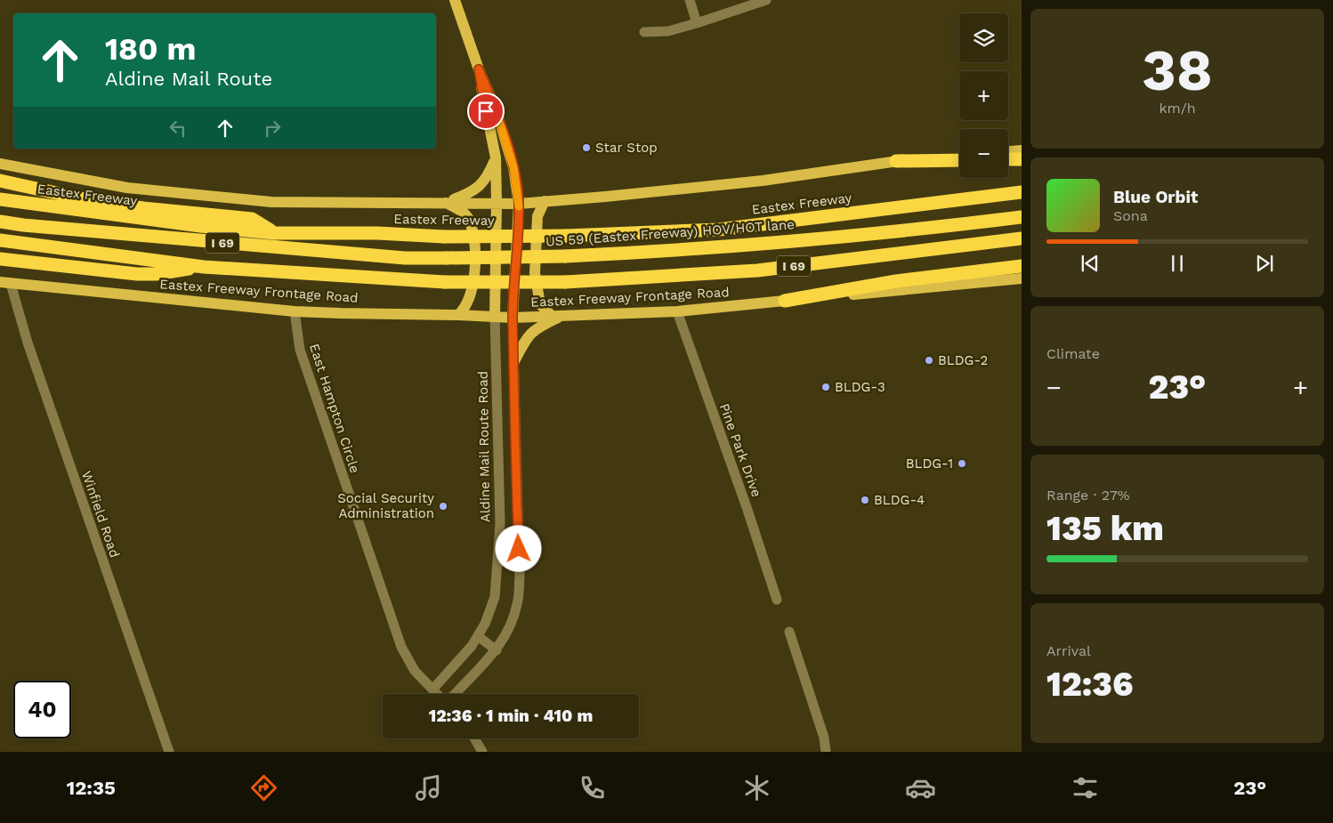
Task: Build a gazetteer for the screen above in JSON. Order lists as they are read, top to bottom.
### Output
{
  "streets": {
    "highway": ["Eastex Freeway", "US 59 (Eastex Freeway) HOV/HOT lane", "I 69"],
    "main road": ["Eastex Freeway Frontage Road"],
    "street": [
      "East Hampton Circle",
      "Aldine Mail Route Road",
      "Pine Park Drive",
      "Winfield Road"
    ]
  },
  "crossings": [
    ["Eastex Freeway Frontage Road", "East Hampton Circle"],
    ["Eastex Freeway Frontage Road", "Aldine Mail Route Road"],
    ["Eastex Freeway Frontage Road", "Pine Park Drive"],
    ["Eastex Freeway Frontage Road", "Winfield Road"],
    ["East Hampton Circle", "Aldine Mail Route Road"]
  ],
  "places": [
    "Star Stop",
    "BLDG-2",
    "BLDG-3",
    "BLDG-1",
    "BLDG-4",
    "Social Security Administration"
  ],
  "page": {
    "tile": [
      ["38", "km/h"],
      "Climate",
      ["Range · 27%", "135 km"],
      ["Arrival", "12:36"]
    ],
    "map_buttons": ["+", "−"],
    "turn": ["180 m", "Aldine Mail Route"],
    "song": ["Blue Orbit", "Sona"],
    "heat": ["−", "23°", "+"],
    "limit": "40",
    "trip": "12:36 · 1 min · 410 m",
    "tabs": ["12:35", "23°"]
  }
}
